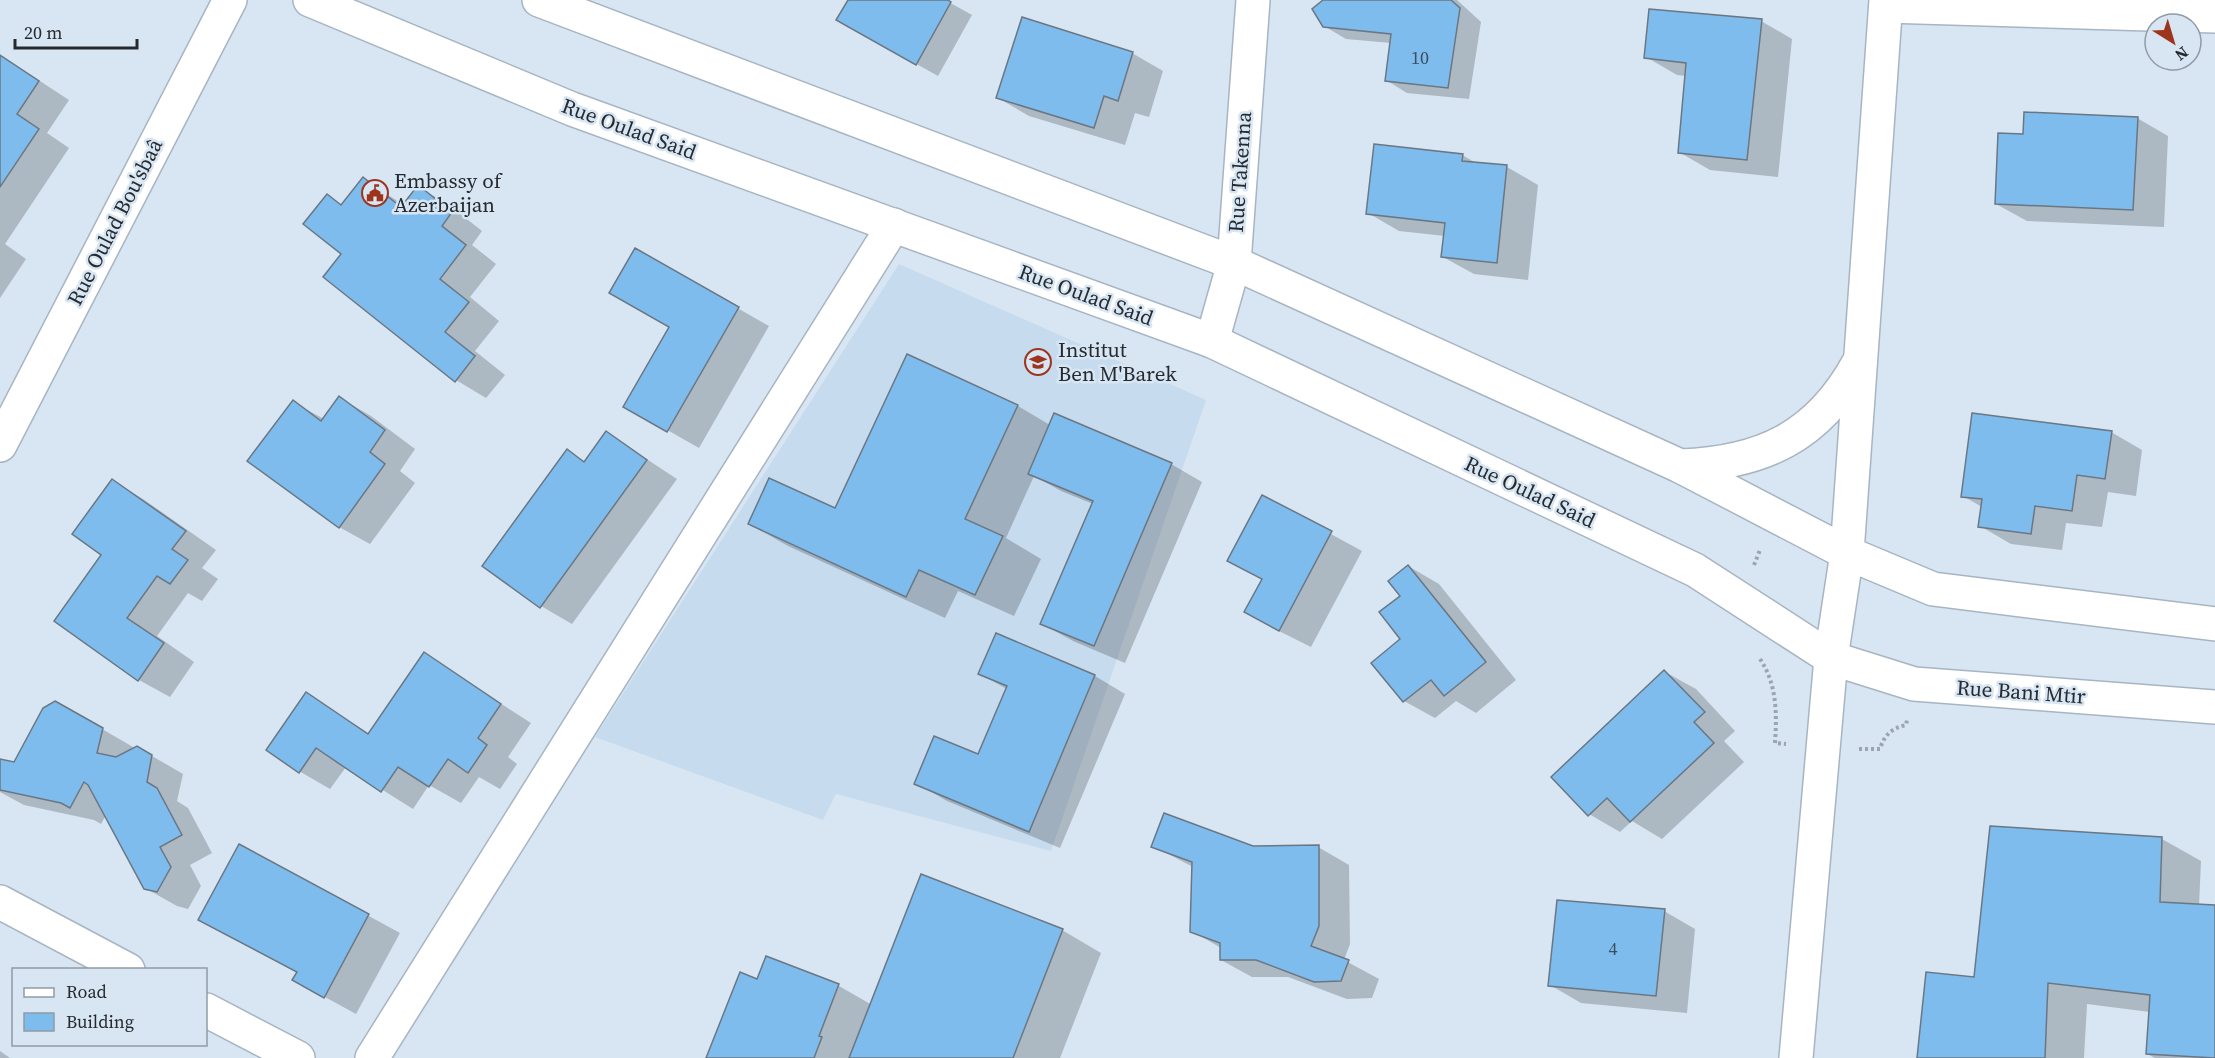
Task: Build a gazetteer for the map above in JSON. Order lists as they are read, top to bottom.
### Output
{
  "streets": {
    "street": [
      "Rue Oulad Said",
      "Rue Takenna",
      "Rue Oulad Bou'sbaâ",
      "Rue Bani Mtir"
    ]
  },
  "crossings": [
    ["Rue Oulad Said", "Rue Takenna"],
    ["Rue Oulad Said", "Rue Bani Mtir"]
  ],
  "places": {
    "public building": ["Embassy of Azerbaijan"],
    "school or university": ["Institut Ben M'Barek"]
  },
  "house_numbers": ["10", "4"],
  "legend": ["Road", "Building"],
  "scale_bar": "20 m",
  "north": "bottom right"
}
